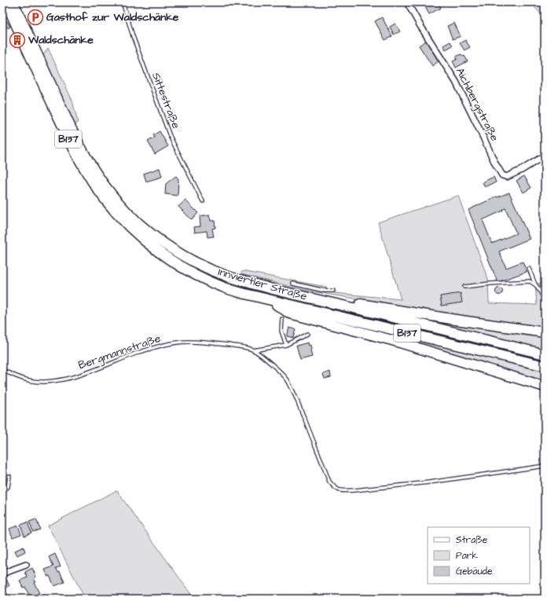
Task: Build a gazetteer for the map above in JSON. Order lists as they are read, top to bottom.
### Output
{
  "streets": {
    "main road": ["B137", "Innviertler Straße"],
    "street": ["Aichbergstraße"],
    "lane": ["Sittestraße", "Bergmannstraße"]
  },
  "places": {
    "parking": ["Gasthof zur Waldschänke"],
    "building": ["Waldschänke"]
  },
  "legend": ["Straße", "Park", "Gebäude"]
}
